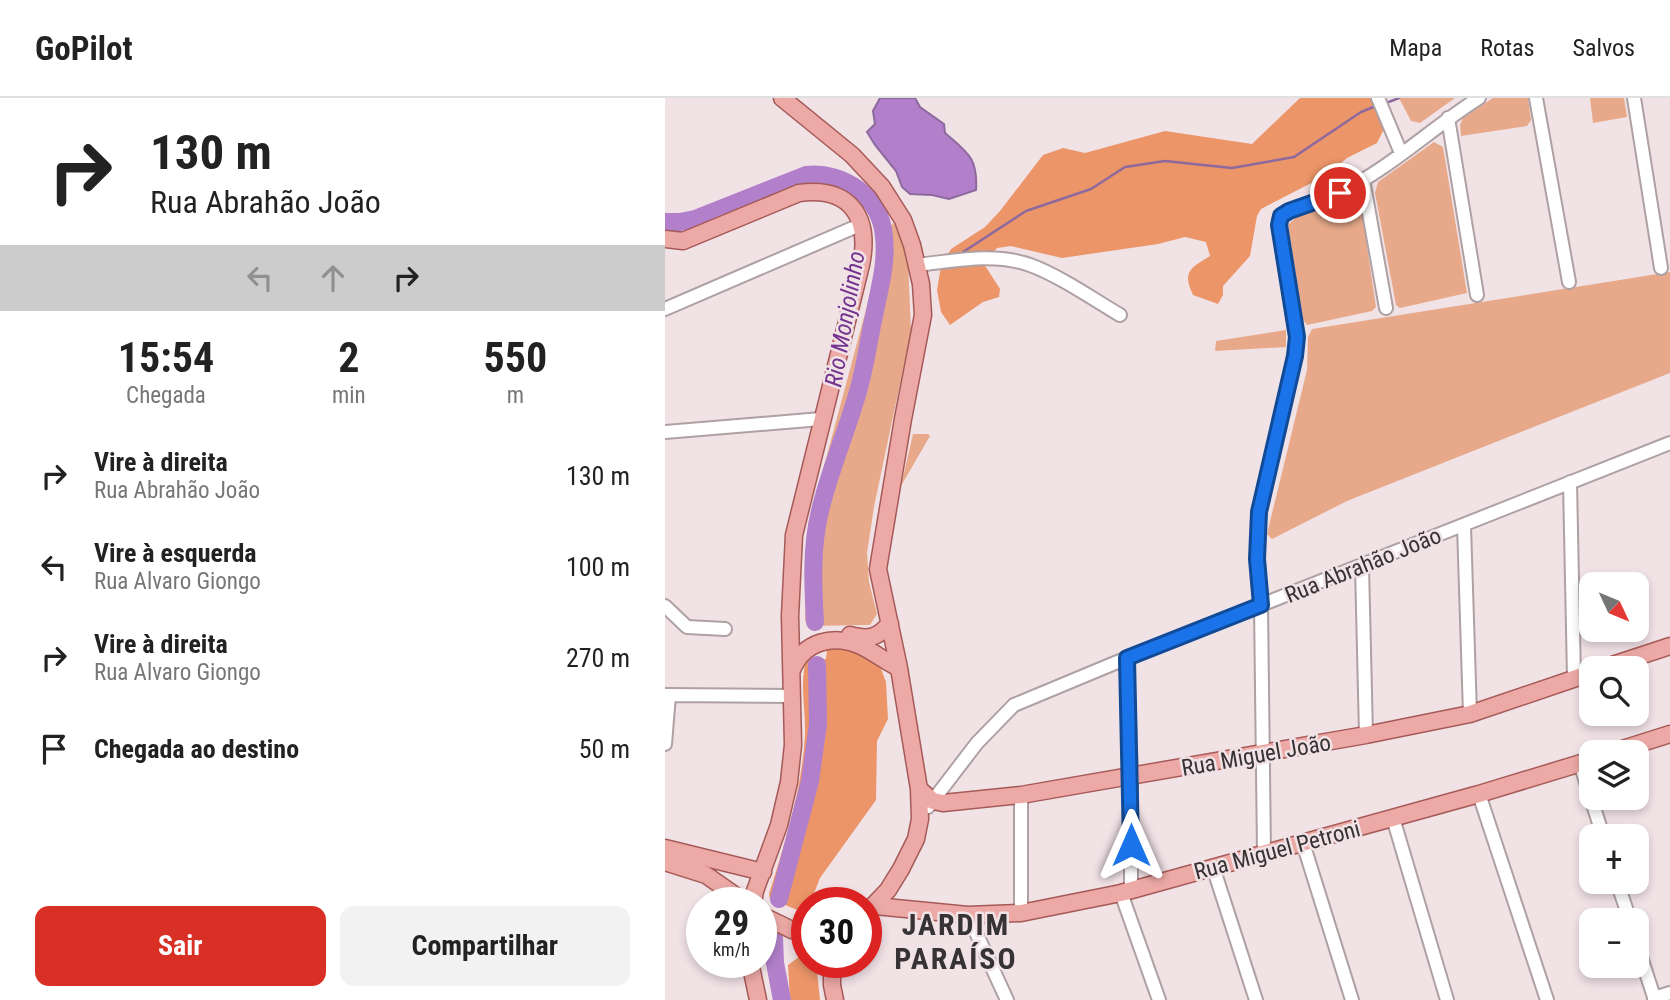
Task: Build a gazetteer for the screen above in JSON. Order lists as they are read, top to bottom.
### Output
{
  "streets": {
    "main road": ["Rua Miguel João", "Rua Miguel Petroni"],
    "street": ["Rua Abrahão João"]
  },
  "crossings": [
    ["Rua Abrahão João", "Rua Miguel João"]
  ],
  "districts": ["JARDIM PARAÍSO"],
  "water": ["Rio Monjolinho"],
  "north": "bottom right",
  "page": {
    "header": "GoPilot",
    "nav": ["Mapa", "Rotas", "Salvos"],
    "turn": ["130 m", "Rua Abrahão João"],
    "eta": [
      "15:54",
      "Chegada",
      "2",
      "min",
      "550",
      "m"
    ],
    "list": [
      {
        "name": "Vire à direita",
        "note": "Rua Abrahão João",
        "value": "130 m"
      },
      {
        "name": "Vire à esquerda",
        "note": "Rua Alvaro Giongo",
        "value": "100 m"
      },
      {
        "name": "Vire à direita",
        "note": "Rua Alvaro Giongo",
        "value": "270 m"
      },
      {
        "name": "Chegada ao destino",
        "value": "50 m"
      }
    ],
    "map_buttons": ["+", "−"],
    "speed": "29 km/h",
    "limit": "30",
    "buttons": ["Sair", "Compartilhar"]
  }
}
